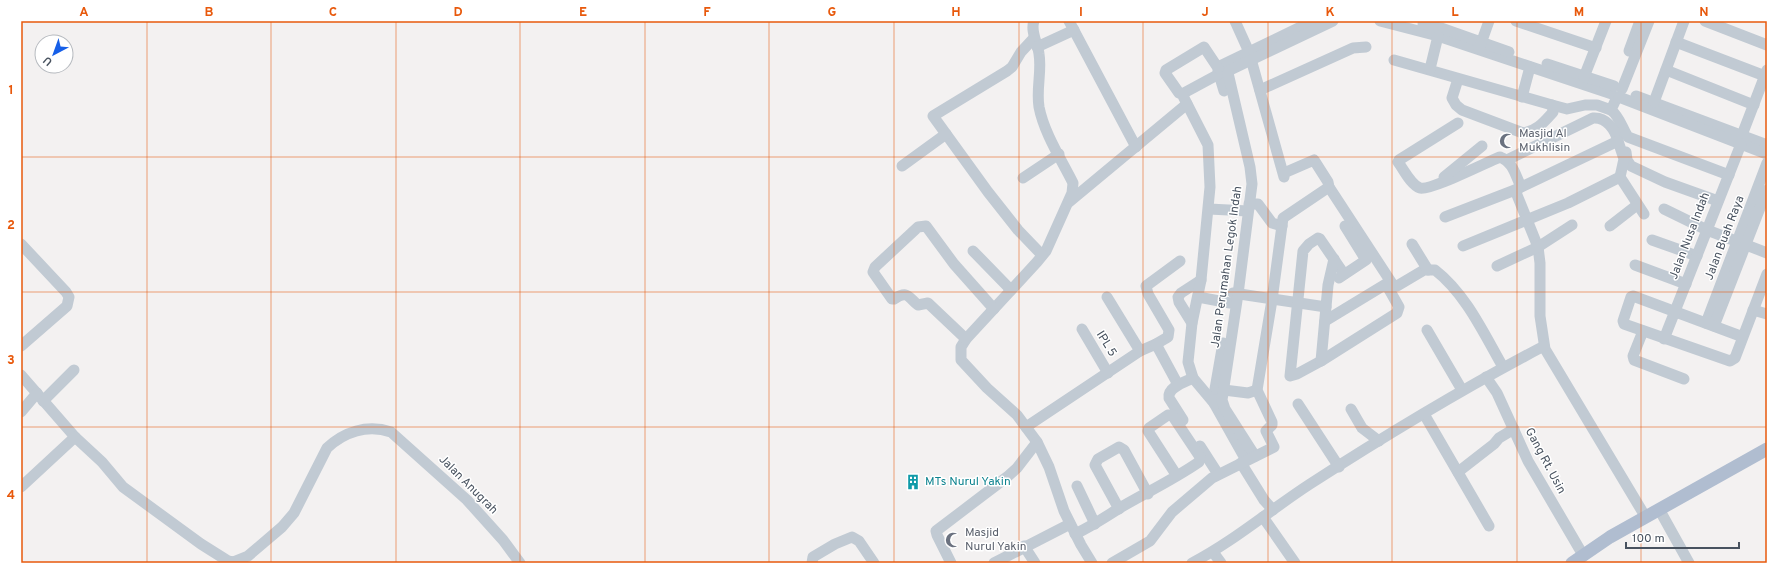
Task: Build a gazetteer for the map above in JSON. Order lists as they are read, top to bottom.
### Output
{
  "streets": {
    "street": [
      "Jalan Nusa Indah",
      "Jalan Buah Raya",
      "Jalan Perumahan Legok Indah",
      "IPL 5",
      "Gang Rt. Usin",
      "Jalan Anugrah"
    ]
  },
  "places": {
    "mosque": ["Masjid Al Mukhlisin", "Masjid Nurul Yakin"],
    "building": ["MTs Nurul Yakin"]
  },
  "scale_bar": "100 m",
  "north": "bottom left",
  "grid": {
    "columns": [
      "A",
      "B",
      "C",
      "D",
      "E",
      "F",
      "G",
      "H",
      "I",
      "J",
      "K",
      "L",
      "M",
      "N"
    ],
    "rows": [
      "1",
      "2",
      "3",
      "4"
    ]
  }
}
